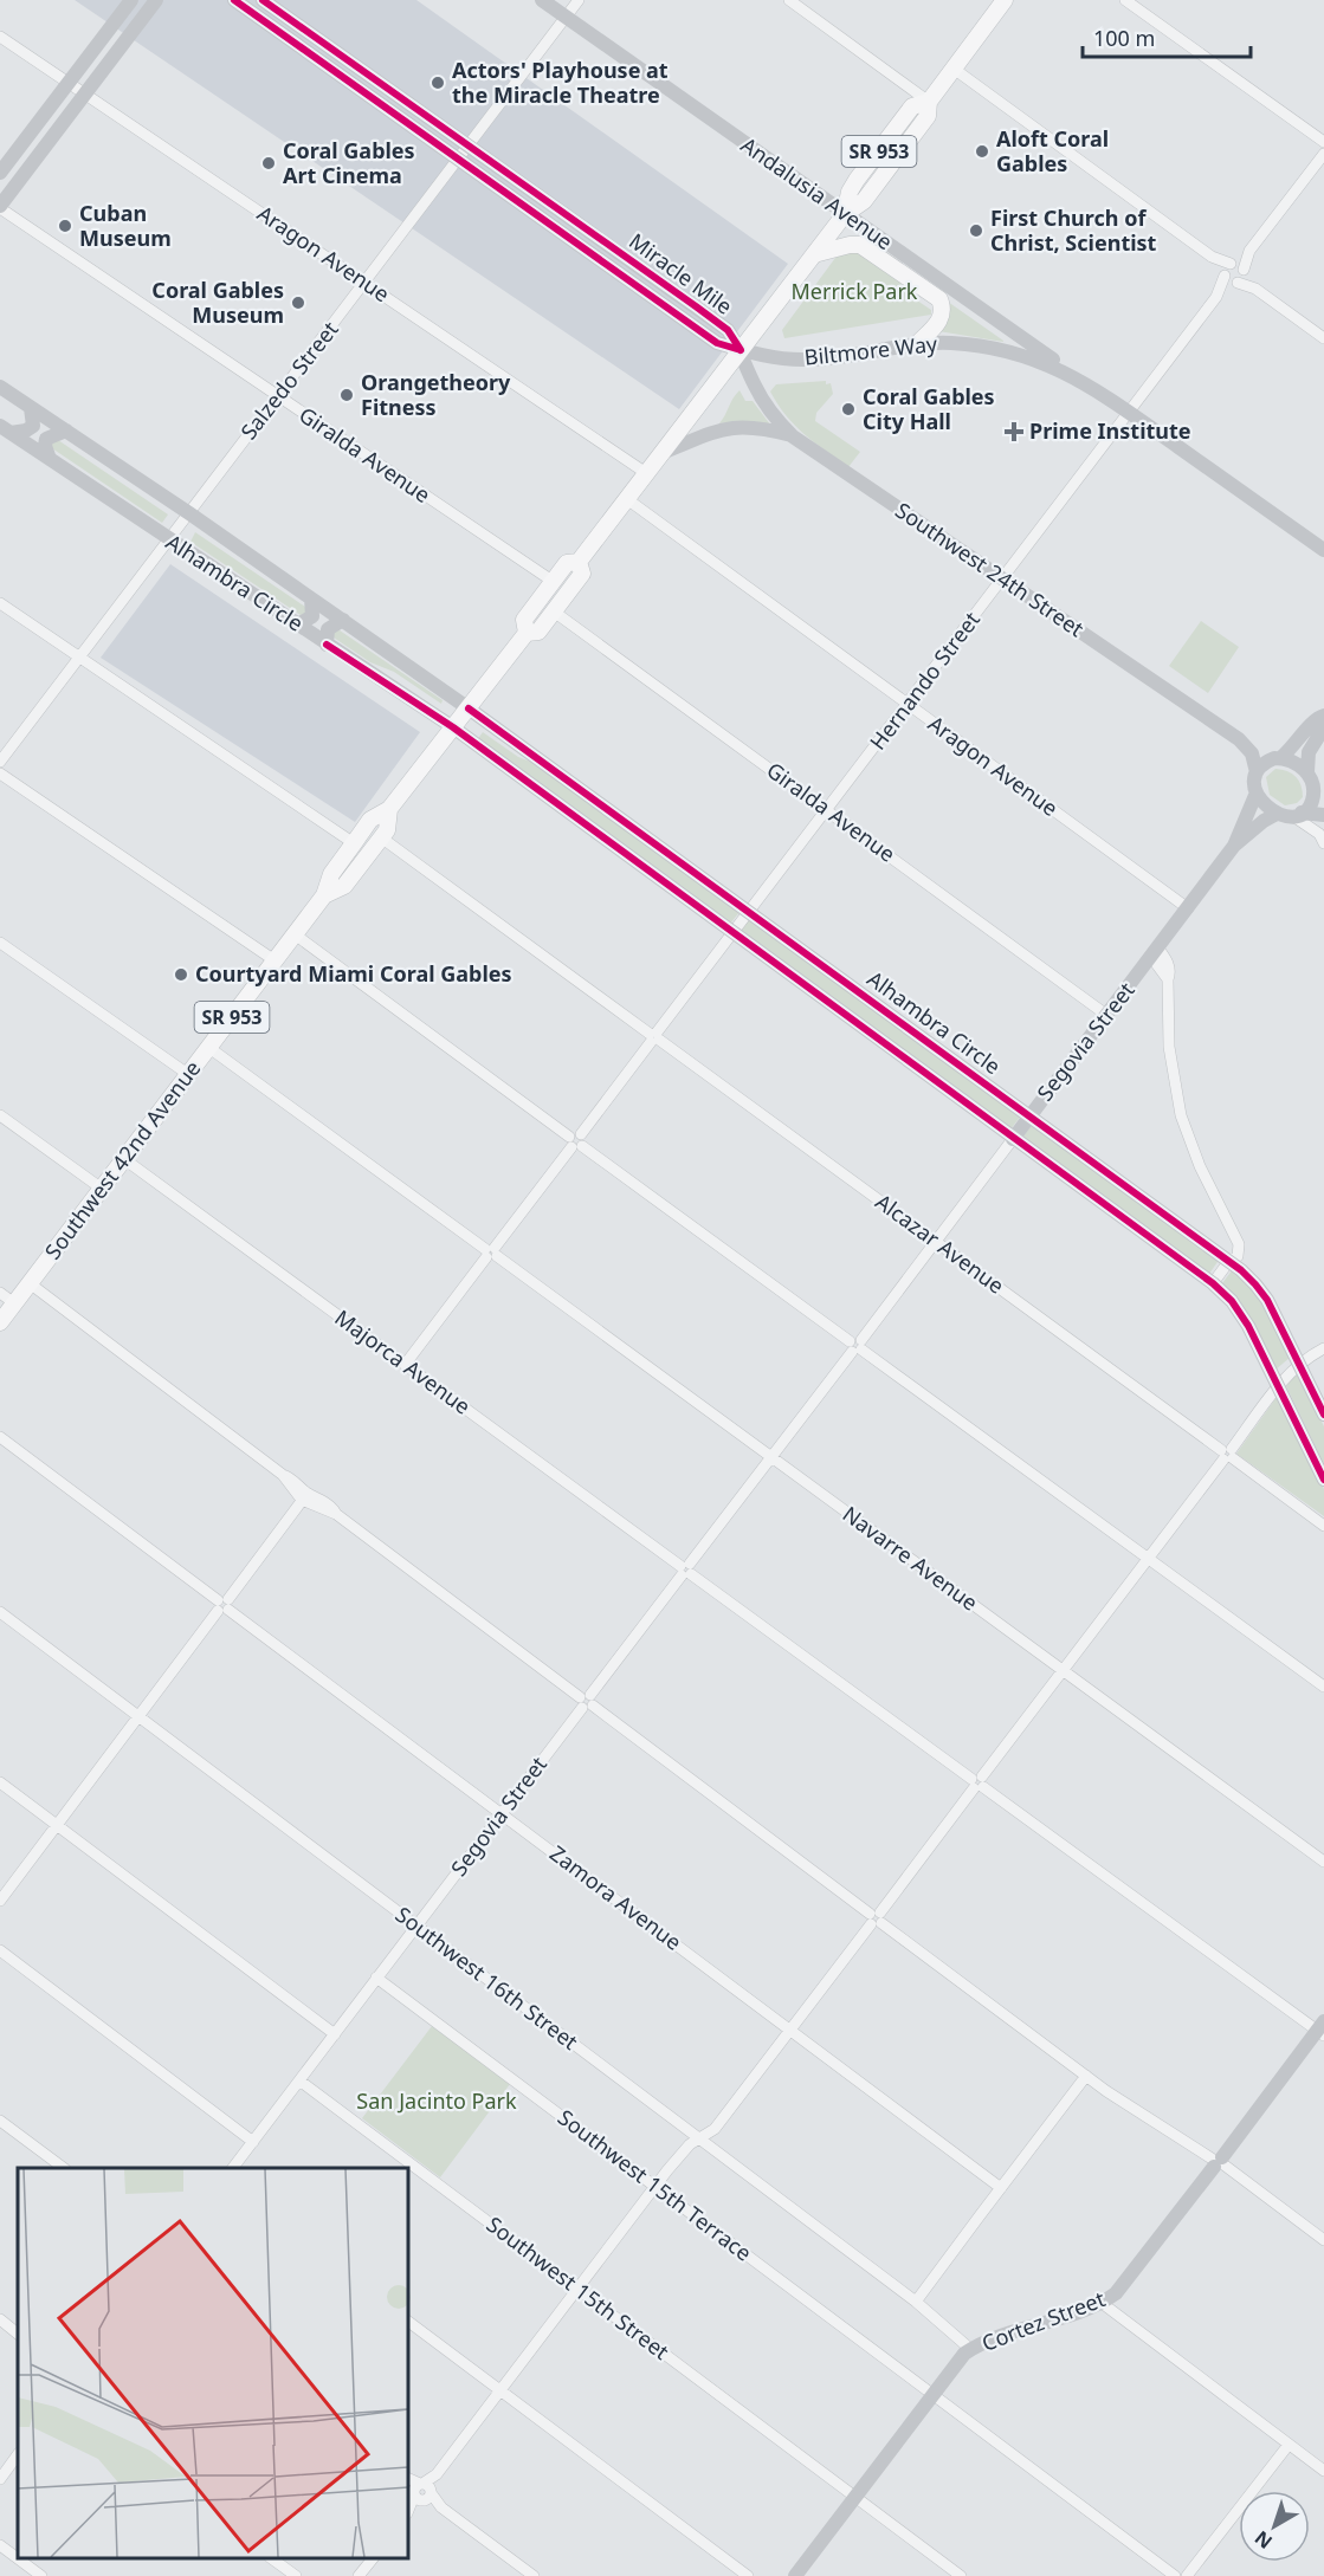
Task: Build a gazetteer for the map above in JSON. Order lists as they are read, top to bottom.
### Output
{
  "streets": {
    "main road": ["SR 953", "Southwest 42nd Avenue"],
    "street": [
      "Andalusia Avenue",
      "Aragon Avenue",
      "Miracle Mile",
      "Biltmore Way",
      "Salzedo Street",
      "Giralda Avenue",
      "Southwest 24th Street",
      "Alhambra Circle",
      "Hernando Street",
      "Segovia Street",
      "Alcazar Avenue",
      "Majorca Avenue",
      "Navarre Avenue",
      "Zamora Avenue",
      "Southwest 16th Street",
      "Southwest 15th Terrace",
      "Southwest 15th Street",
      "Cortez Street"
    ]
  },
  "crossings": [
    ["Andalusia Avenue", "Biltmore Way"],
    ["Andalusia Avenue", "Salzedo Street"],
    ["Andalusia Avenue", "Southwest 42nd Avenue"],
    ["Aragon Avenue", "Salzedo Street"],
    ["Aragon Avenue", "Hernando Street"],
    ["Aragon Avenue", "Segovia Street"],
    ["Aragon Avenue", "Southwest 42nd Avenue"],
    ["Miracle Mile", "Biltmore Way"],
    ["Miracle Mile", "Salzedo Street"],
    ["Miracle Mile", "Southwest 24th Street"],
    ["Miracle Mile", "Southwest 42nd Avenue"],
    ["Biltmore Way", "Southwest 24th Street"],
    ["Biltmore Way", "Hernando Street"],
    ["Biltmore Way", "Southwest 42nd Avenue"],
    ["Salzedo Street", "Giralda Avenue"],
    ["Salzedo Street", "Alhambra Circle"],
    ["Giralda Avenue", "Hernando Street"],
    ["Giralda Avenue", "Segovia Street"],
    ["Giralda Avenue", "Southwest 42nd Avenue"],
    ["Southwest 24th Street", "Hernando Street"],
    ["Southwest 24th Street", "Segovia Street"],
    ["Southwest 24th Street", "Southwest 42nd Avenue"],
    ["Alhambra Circle", "Hernando Street"],
    ["Alhambra Circle", "Segovia Street"],
    ["Alhambra Circle", "Southwest 42nd Avenue"],
    ["Hernando Street", "Alcazar Avenue"],
    ["Hernando Street", "Majorca Avenue"],
    ["Hernando Street", "Navarre Avenue"],
    ["Segovia Street", "Alcazar Avenue"],
    ["Segovia Street", "Majorca Avenue"],
    ["Segovia Street", "Navarre Avenue"],
    ["Segovia Street", "Zamora Avenue"],
    ["Segovia Street", "Southwest 16th Street"],
    ["Segovia Street", "Southwest 15th Terrace"],
    ["Segovia Street", "Southwest 15th Street"],
    ["Southwest 42nd Avenue", "Alcazar Avenue"],
    ["Southwest 42nd Avenue", "Majorca Avenue"],
    ["Southwest 42nd Avenue", "Navarre Avenue"],
    ["Majorca Avenue", "Cortez Street"],
    ["Southwest 16th Street", "Cortez Street"],
    ["Southwest 15th Terrace", "Cortez Street"],
    ["Southwest 15th Street", "Cortez Street"]
  ],
  "parks": ["Merrick Park", "San Jacinto Park"],
  "places": {
    "other": [
      "Actors' Playhouse at the Miracle Theatre",
      "Aloft Coral Gables",
      "Coral Gables Art Cinema",
      "Cuban Museum",
      "First Church of Christ, Scientist",
      "Coral Gables Museum",
      "Orangetheory Fitness",
      "Coral Gables City Hall",
      "Courtyard Miami Coral Gables"
    ],
    "health": ["Prime Institute"]
  },
  "scale_bar": "100 m",
  "north": "bottom left"
}
